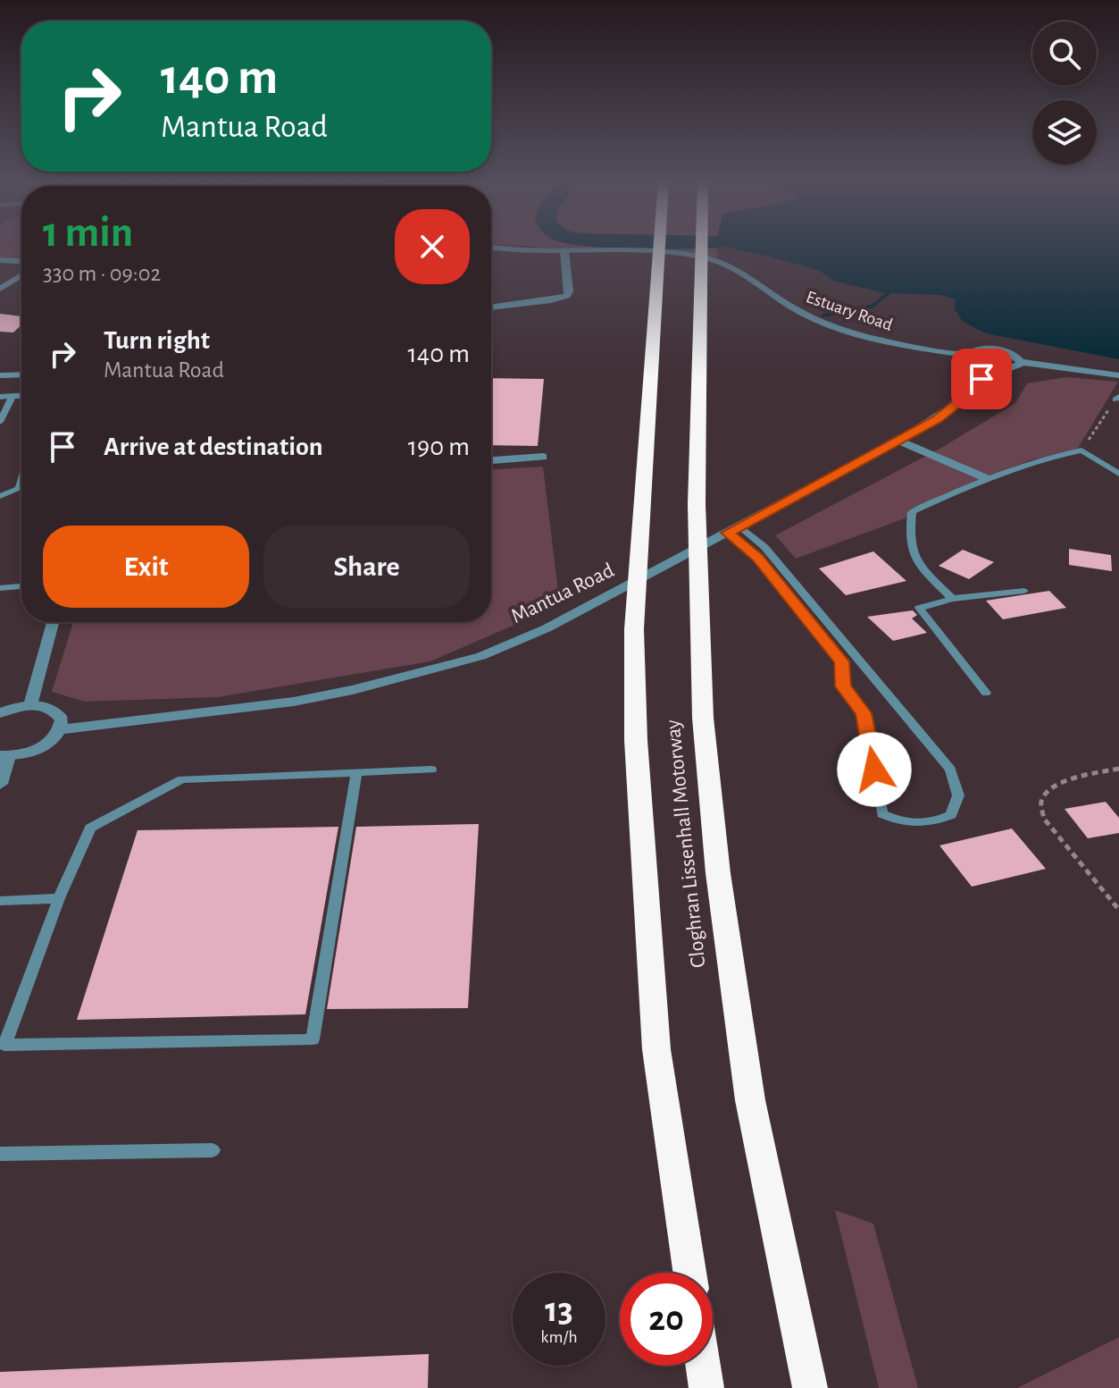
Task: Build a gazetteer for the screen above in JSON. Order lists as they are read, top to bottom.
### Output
{
  "streets": {
    "highway": ["Cloghran Lissenhall Motorway"],
    "street": ["Estuary Road", "Mantua Road"]
  },
  "page": {
    "turn": ["140 m", "Mantua Road"],
    "heading": ["1 min", "330 m · 09:02"],
    "list": [
      {
        "name": "Turn right",
        "note": "Mantua Road",
        "value": "140 m"
      },
      {
        "name": "Arrive at destination",
        "value": "190 m"
      }
    ],
    "buttons": ["Exit", "Share"],
    "speed": "13 km/h",
    "limit": "20"
  }
}
